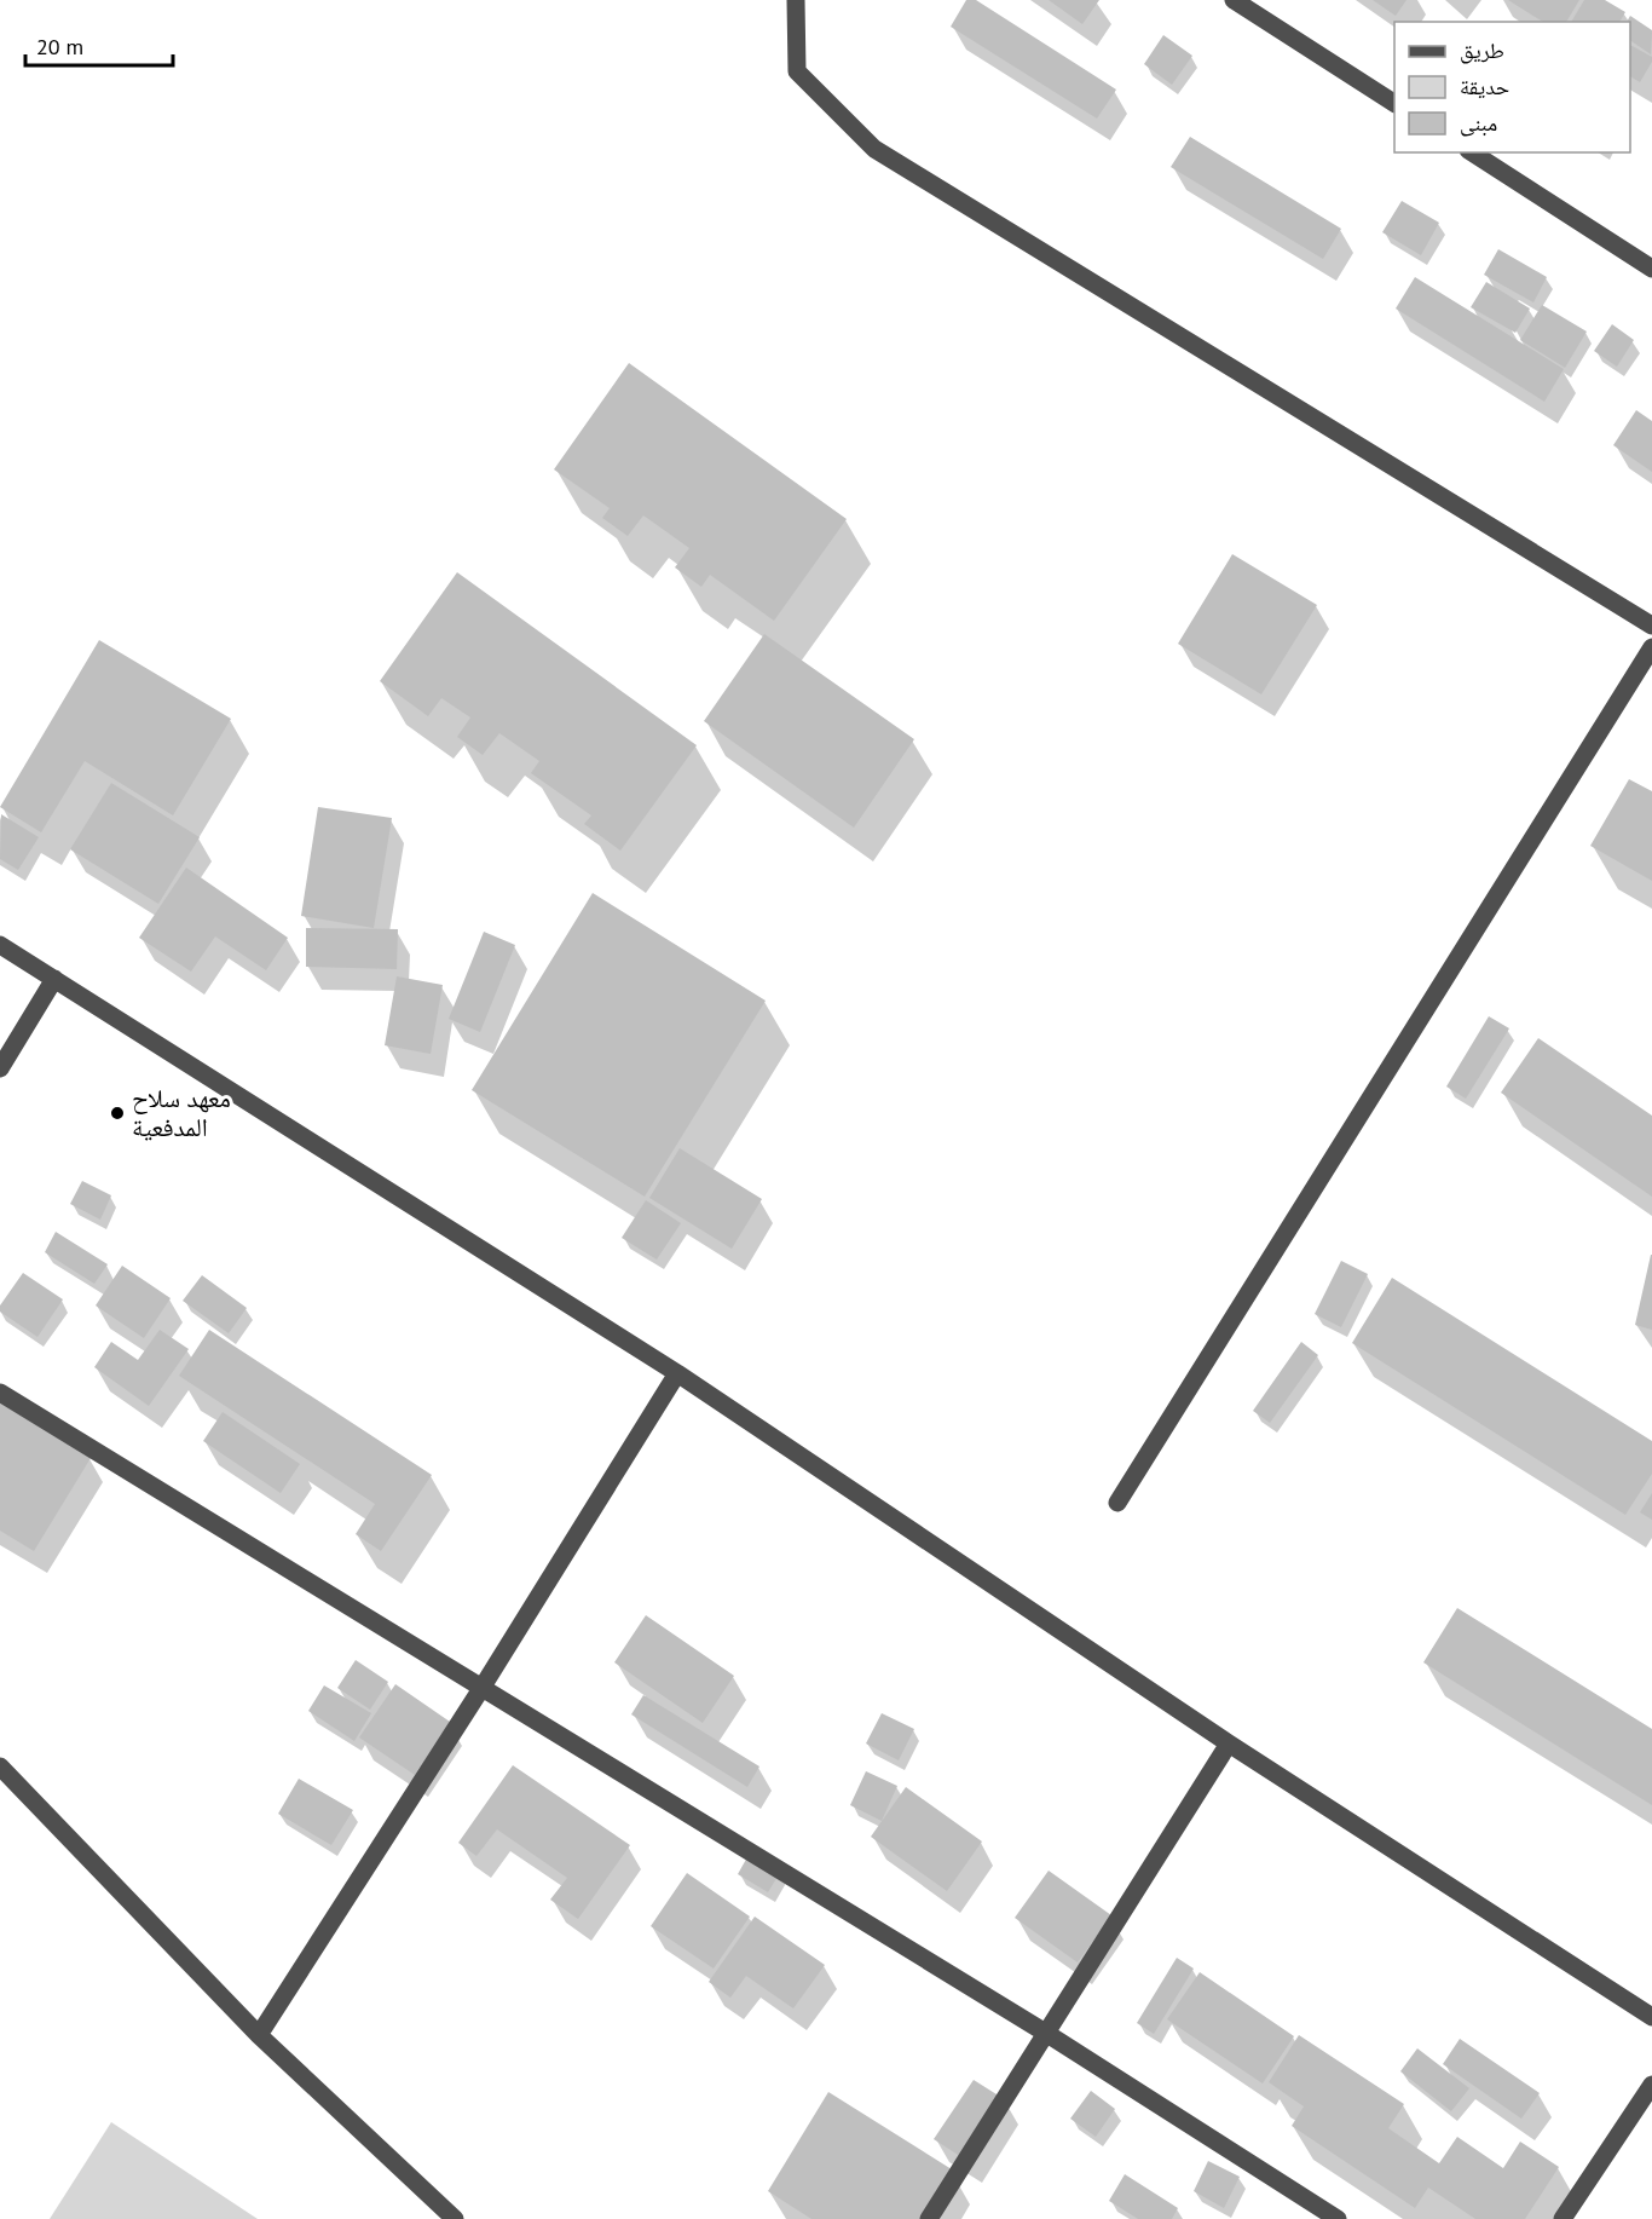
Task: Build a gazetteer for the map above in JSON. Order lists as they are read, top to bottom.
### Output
{
  "places": ["معهد سلاح المدفعية"],
  "legend": ["طريق", "حديقة", "مبنى"],
  "scale_bar": "20 m"
}
